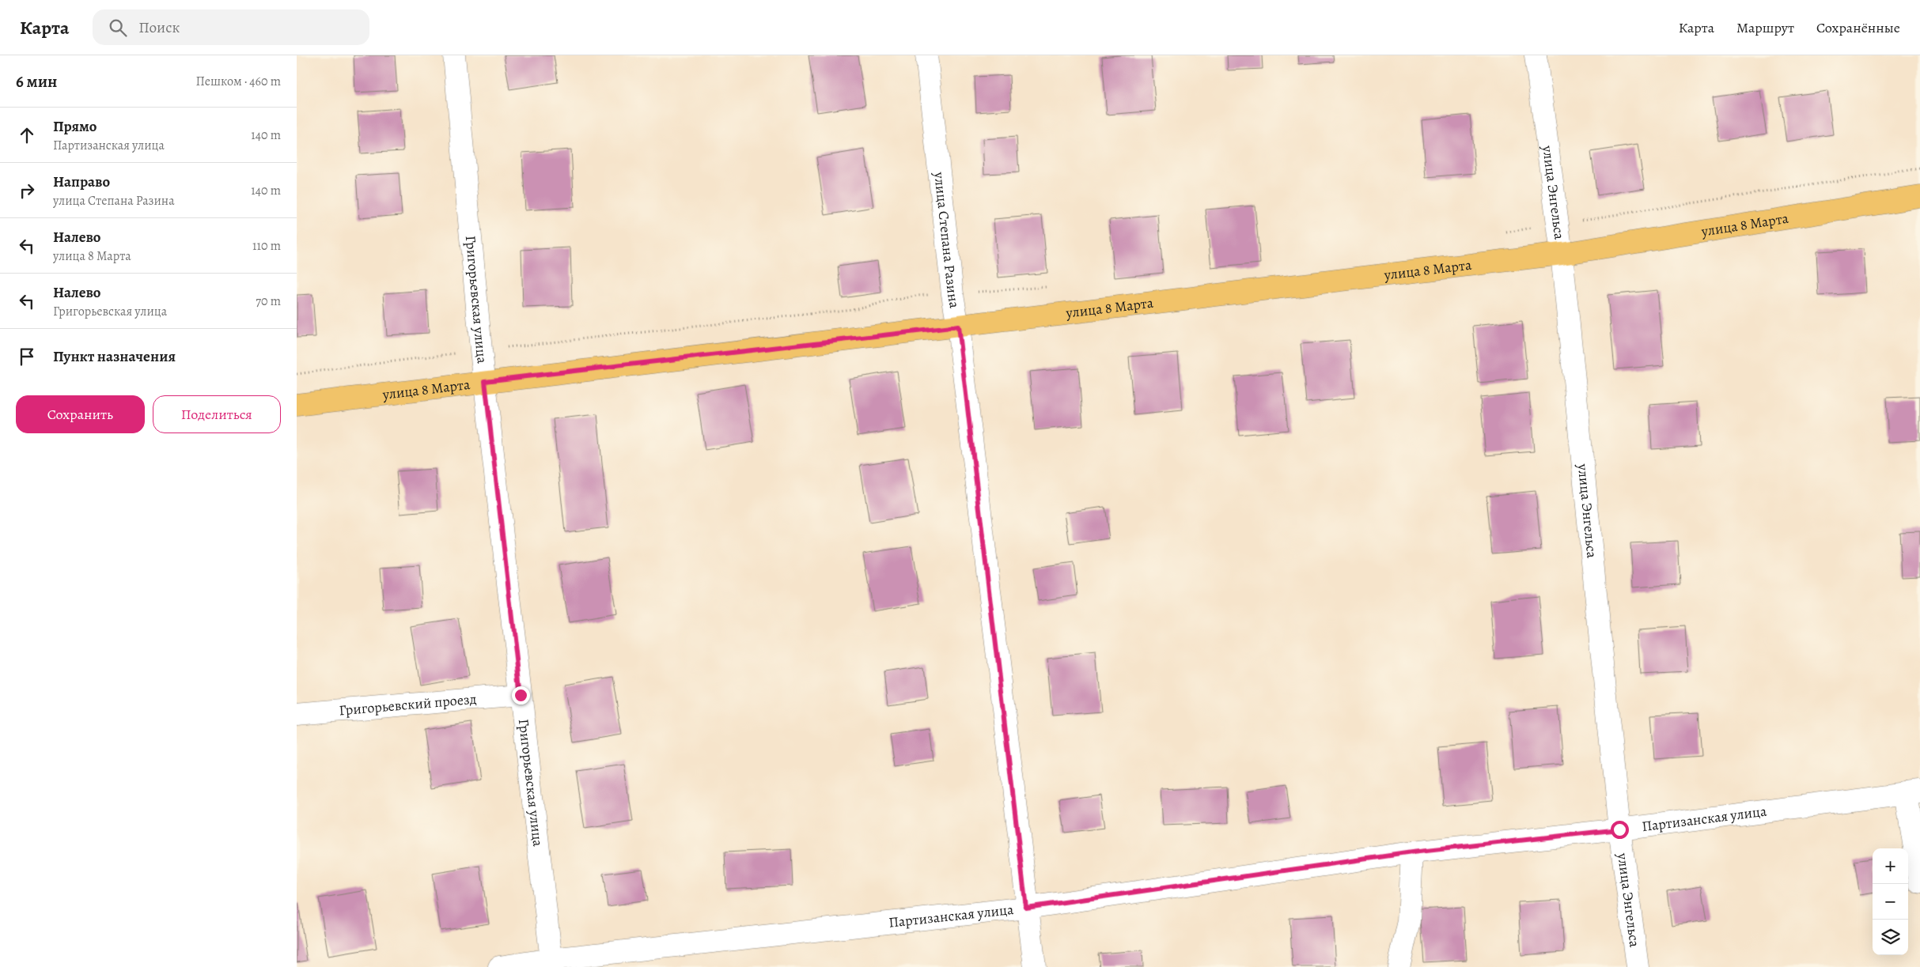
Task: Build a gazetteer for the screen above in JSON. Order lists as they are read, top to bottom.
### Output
{
  "streets": {
    "main road": ["улица 8 Марта"],
    "street": [
      "улица Энгельса",
      "улица Степана Разина",
      "Григорьевская улица",
      "Григорьевский проезд",
      "Партизанская улица"
    ]
  },
  "crossings": [
    ["улица Энгельса", "улица 8 Марта"],
    ["улица Энгельса", "Партизанская улица"],
    ["улица 8 Марта", "улица Степана Разина"],
    ["улица 8 Марта", "Григорьевская улица"],
    ["улица Степана Разина", "Партизанская улица"],
    ["Григорьевская улица", "Григорьевский проезд"],
    ["Григорьевская улица", "Партизанская улица"]
  ],
  "page": {
    "header": "Карта",
    "search": "Поиск",
    "nav": ["Карта", "Маршрут", "Сохранённые"],
    "heading": ["6 мин", "Пешком · 460 m"],
    "list": [
      ["Прямо", "Партизанская улица", "140 m"],
      ["Направо", "улица Степана Разина", "140 m"],
      ["Налево", "улица 8 Марта", "110 m"],
      ["Налево", "Григорьевская улица", "70 m"],
      "Пункт назначения"
    ],
    "buttons": ["Сохранить", "Поделиться"],
    "map_buttons": ["+", "−"]
  }
}
